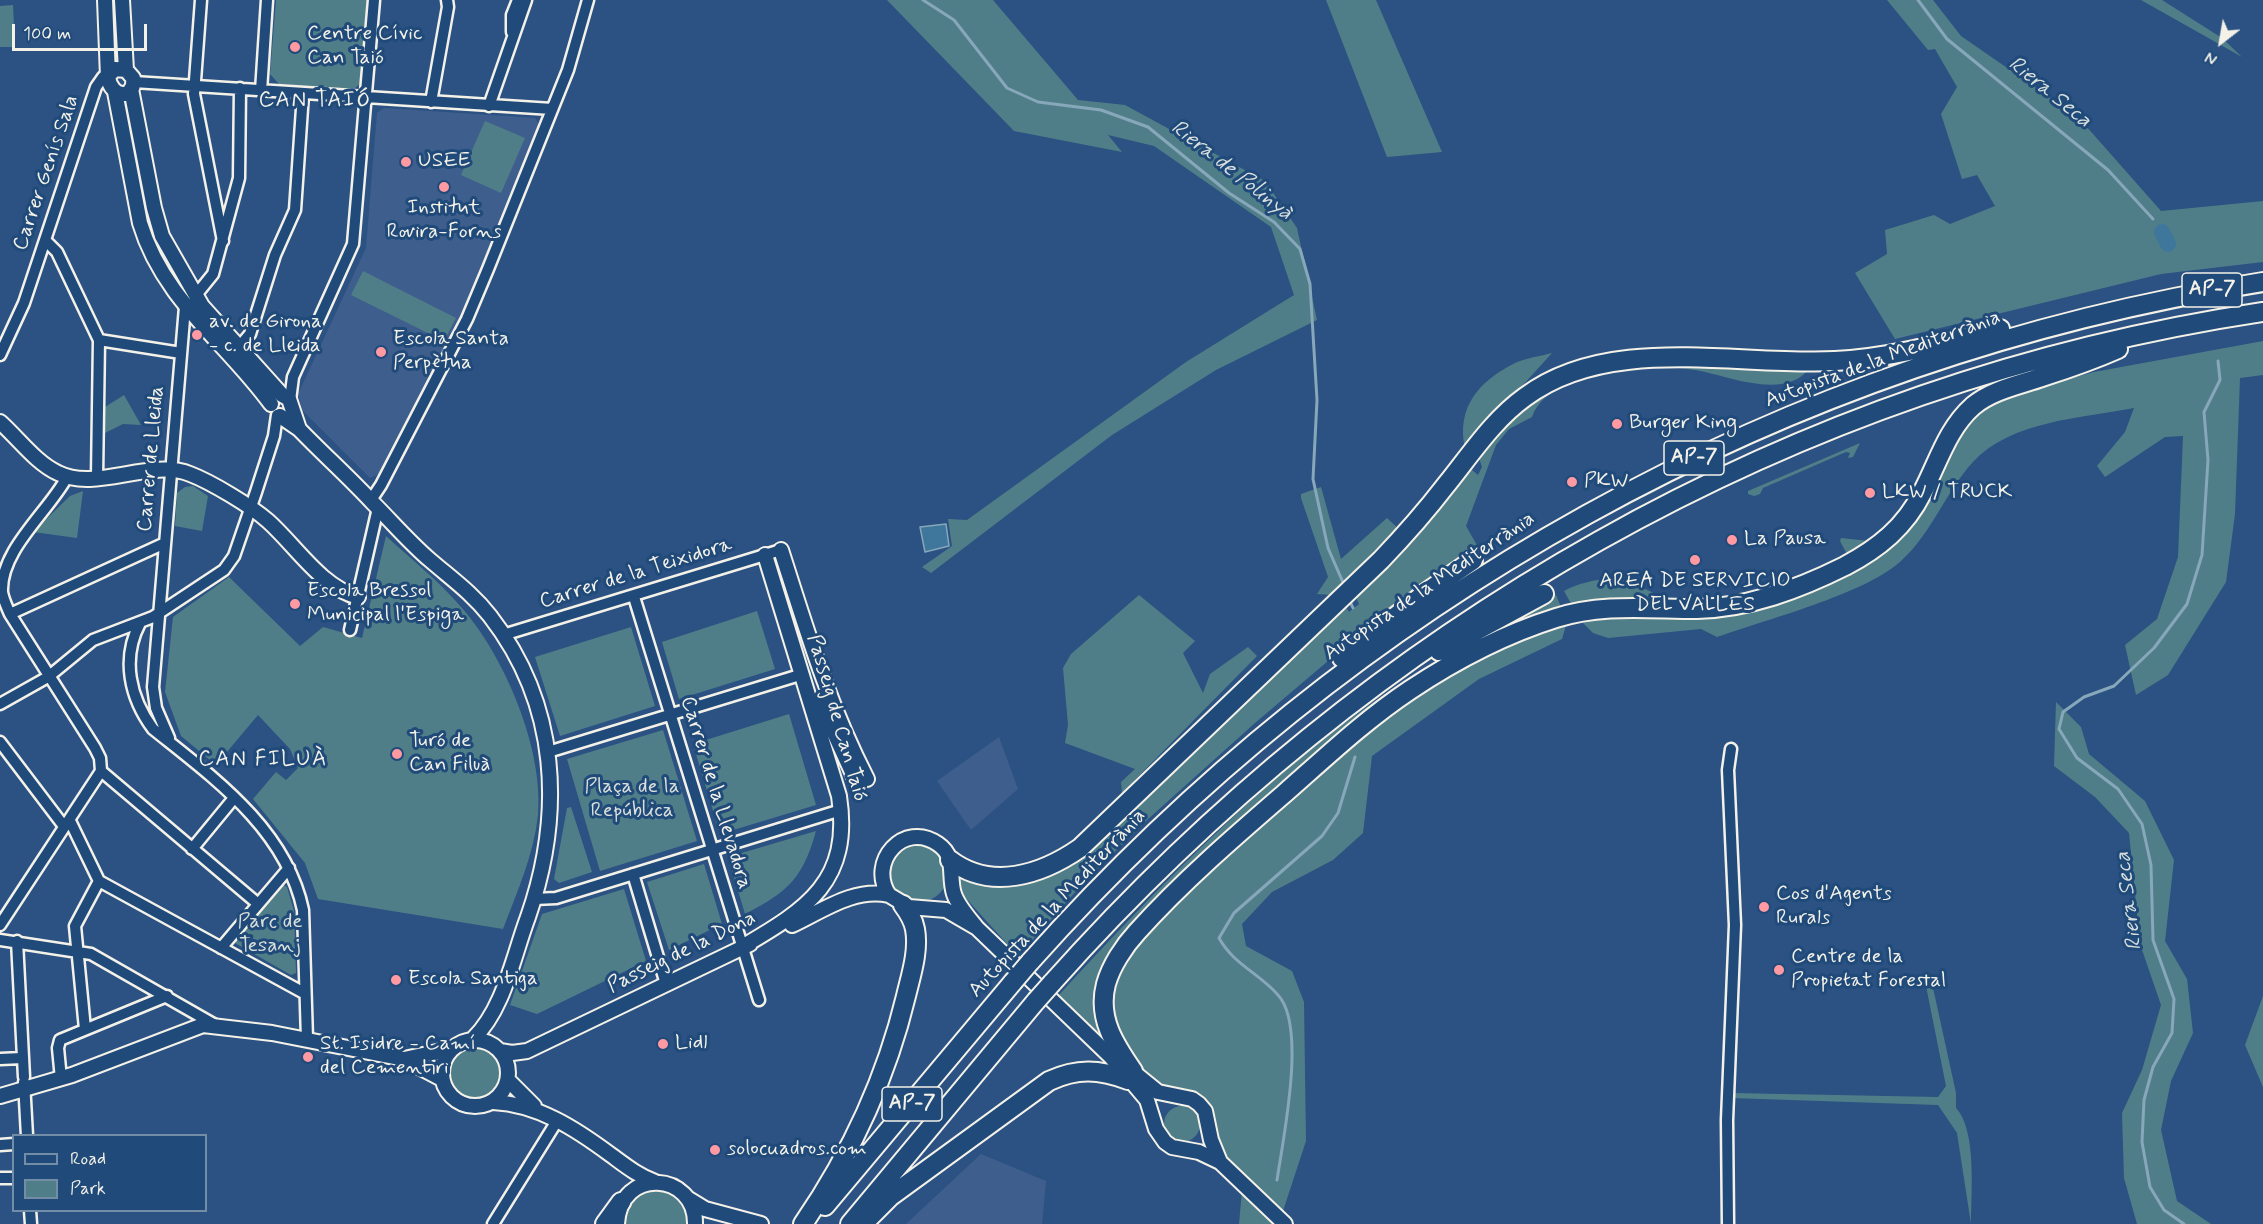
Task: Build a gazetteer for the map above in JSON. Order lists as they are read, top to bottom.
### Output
{
  "streets": {
    "highway": ["AP-7", "Autopista de la Mediterrània"],
    "main road": ["Passeig de Can Taió", "Passeig de la Dona"],
    "street": [
      "Carrer Genís Sala",
      "Carrer de Lleida",
      "Carrer de la Teixidora",
      "Carrer de la Llevadora"
    ]
  },
  "crossings": [
    ["Carrer de la Teixidora", "Passeig de Can Taió"],
    ["Carrer de la Teixidora", "Carrer de la Llevadora"],
    ["Passeig de Can Taió", "Carrer de la Llevadora"],
    ["Passeig de Can Taió", "Passeig de la Dona"],
    ["Carrer de la Llevadora", "Passeig de la Dona"]
  ],
  "districts": ["CAN TAIÓ", "CAN FILUÀ"],
  "water": ["Riera Seca", "Riera de Polinyà"],
  "parks": ["Plaça de la República", "Parc de Tesanj"],
  "places": [
    "Centre Cívic Can Taió",
    "USEE",
    "Institut Rovira-Forns",
    "av. de Girona - c. de Lleida",
    "Escola Santa Perpètua",
    "Burger King",
    "PKW",
    "LKW / TRUCK",
    "La Pausa",
    "AREA DE SERVICIO DEL VALLES",
    "Escola Bressol Municipal l'Espiga",
    "Turó de Can Filuà",
    "Cos d'Agents Rurals",
    "Centre de la Propietat Forestal",
    "Escola Santiga",
    "Lidl",
    "St. Isidre - Camí del Cementiri",
    "solocuadros.com"
  ],
  "legend": ["Road", "Park"],
  "scale_bar": "100 m",
  "north": "bottom left"
}
